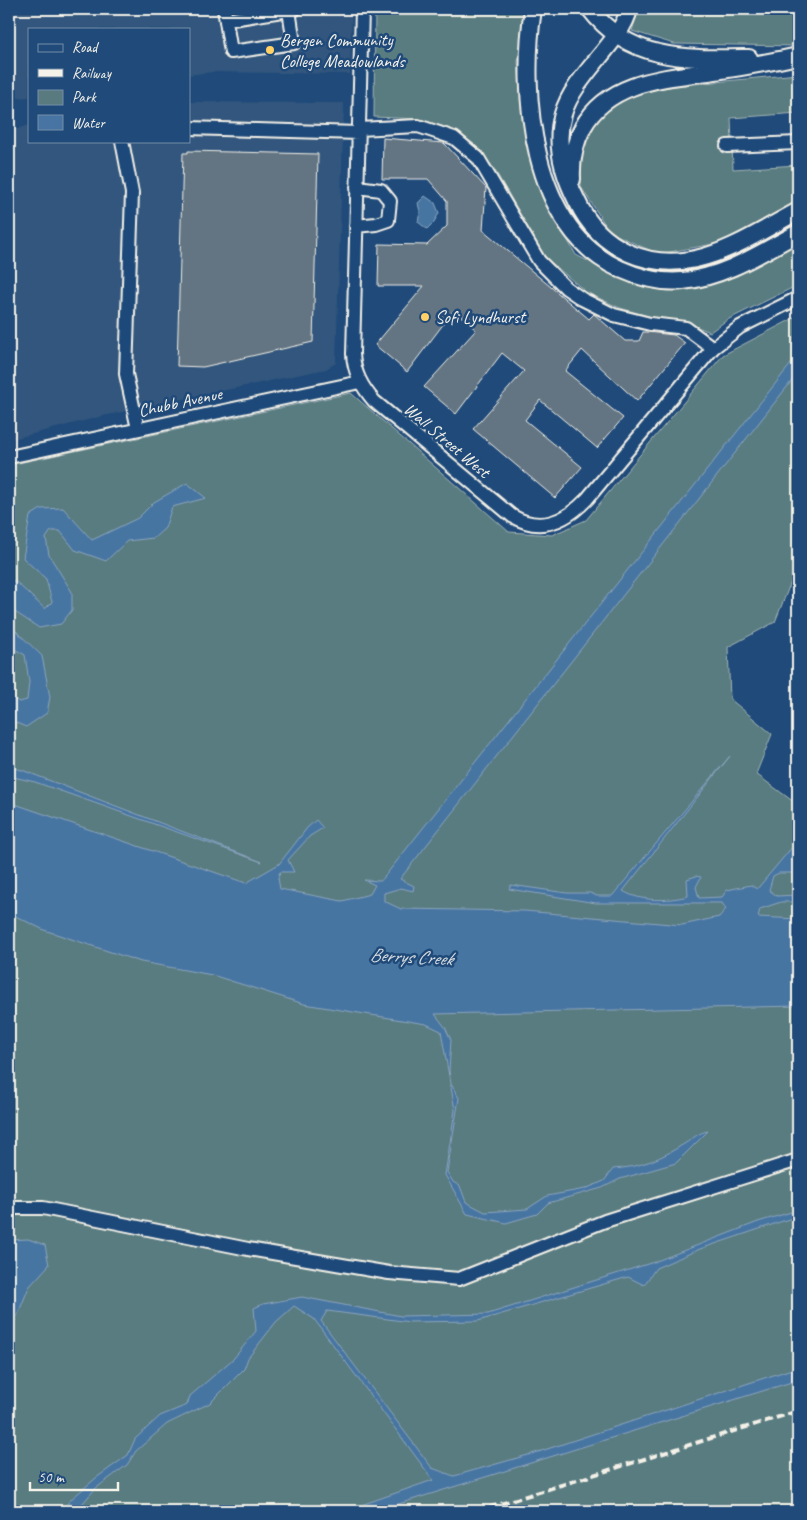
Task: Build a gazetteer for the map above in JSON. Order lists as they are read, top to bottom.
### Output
{
  "streets": {
    "street": ["Chubb Avenue", "Wall Street West"]
  },
  "crossings": [
    ["Chubb Avenue", "Wall Street West"]
  ],
  "water": ["Berrys Creek"],
  "places": ["Bergen Community College Meadowlands", "Sofi Lyndhurst"],
  "legend": [
    "Road",
    "Railway",
    "Park",
    "Water"
  ],
  "scale_bar": "50 m"
}
